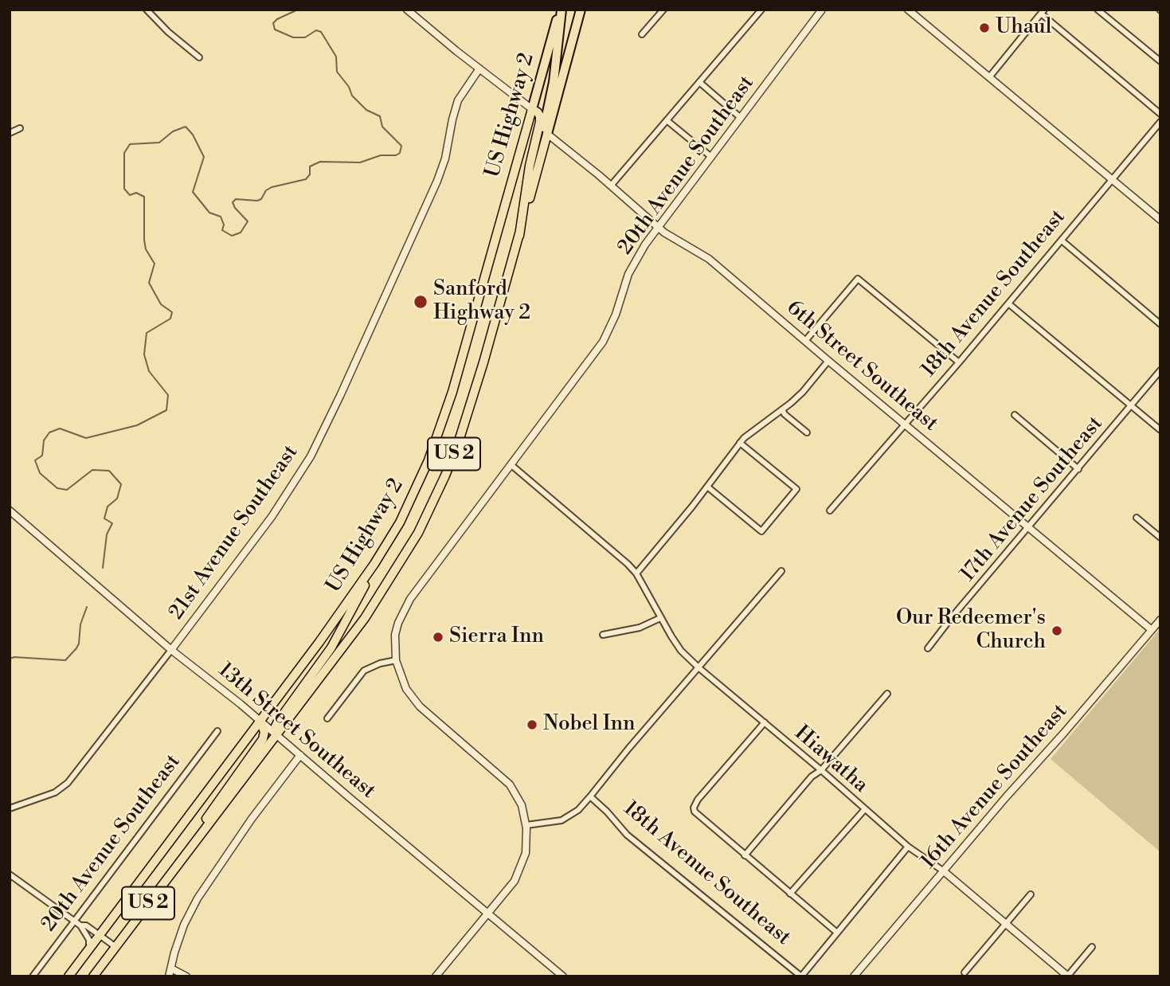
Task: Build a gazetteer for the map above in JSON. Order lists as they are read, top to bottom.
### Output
{
  "streets": {
    "highway": ["US Highway 2", "US 2"],
    "street": [
      "20th Avenue Southeast",
      "18th Avenue Southeast",
      "6th Street Southeast",
      "17th Avenue Southeast",
      "21st Avenue Southeast",
      "13th Street Southeast",
      "Hiawatha",
      "16th Avenue Southeast"
    ]
  },
  "crossings": [
    ["US Highway 2", "6th Street Southeast"],
    ["US Highway 2", "13th Street Southeast"],
    ["20th Avenue Southeast", "6th Street Southeast"],
    ["20th Avenue Southeast", "Hiawatha"],
    ["18th Avenue Southeast", "6th Street Southeast"],
    ["6th Street Southeast", "17th Avenue Southeast"],
    ["6th Street Southeast", "16th Avenue Southeast"],
    ["21st Avenue Southeast", "13th Street Southeast"],
    ["Hiawatha", "16th Avenue Southeast"]
  ],
  "places": [
    "Uhaul",
    "Sanford Highway 2",
    "Our Redeemer's Church",
    "Sierra Inn",
    "Nobel Inn"
  ]
}
